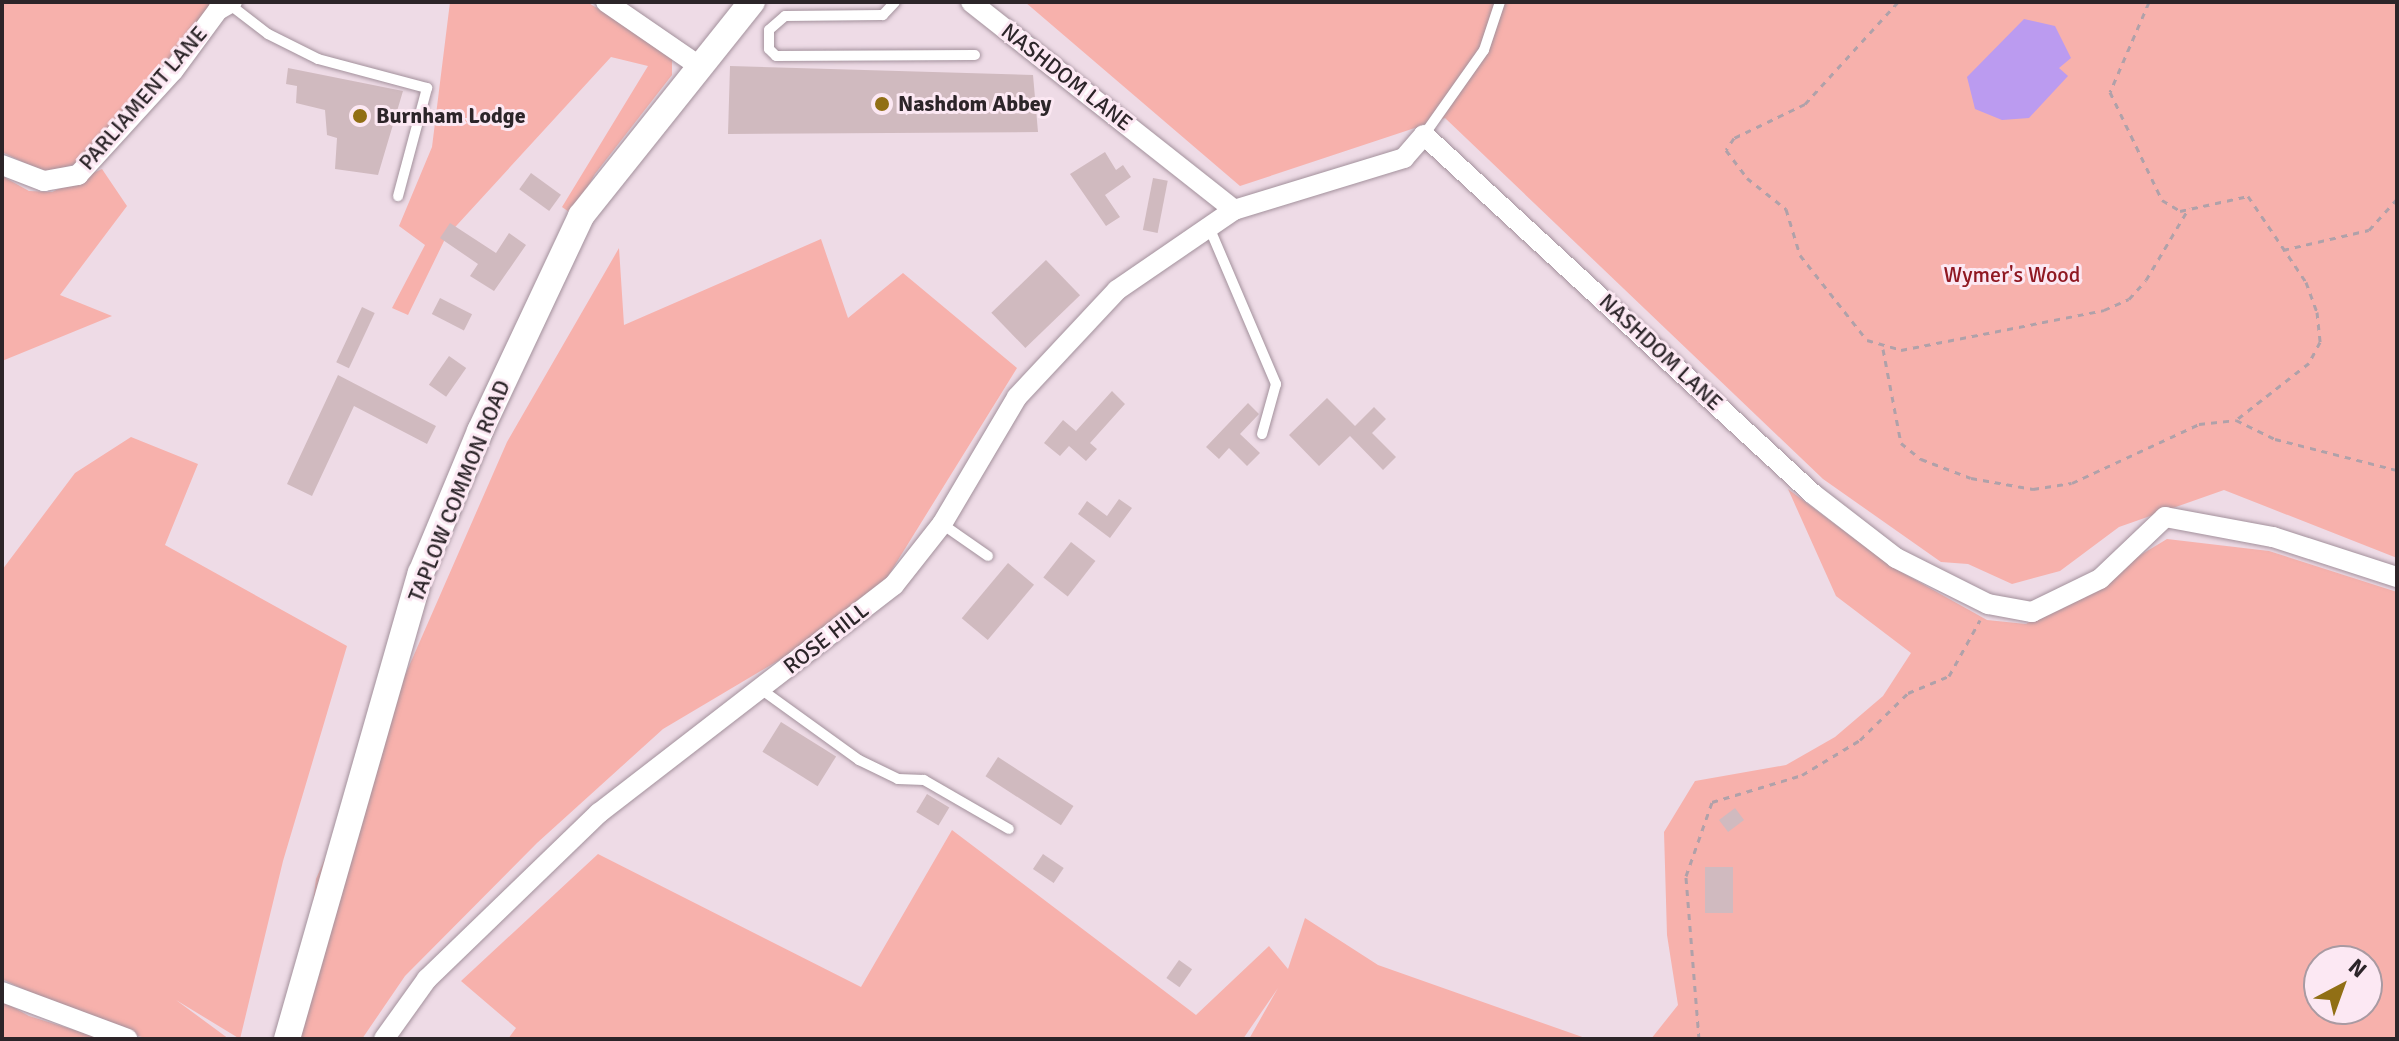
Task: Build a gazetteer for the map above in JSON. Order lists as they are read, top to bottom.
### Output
{
  "streets": {
    "street": [
      "NASHDOM LANE",
      "PARLIAMENT LANE",
      "TAPLOW COMMON ROAD",
      "ROSE HILL"
    ]
  },
  "crossings": [
    ["NASHDOM LANE", "ROSE HILL"]
  ],
  "parks": ["Wymer's Wood"],
  "places": ["Nashdom Abbey", "Burnham Lodge"],
  "north": "top right"
}
